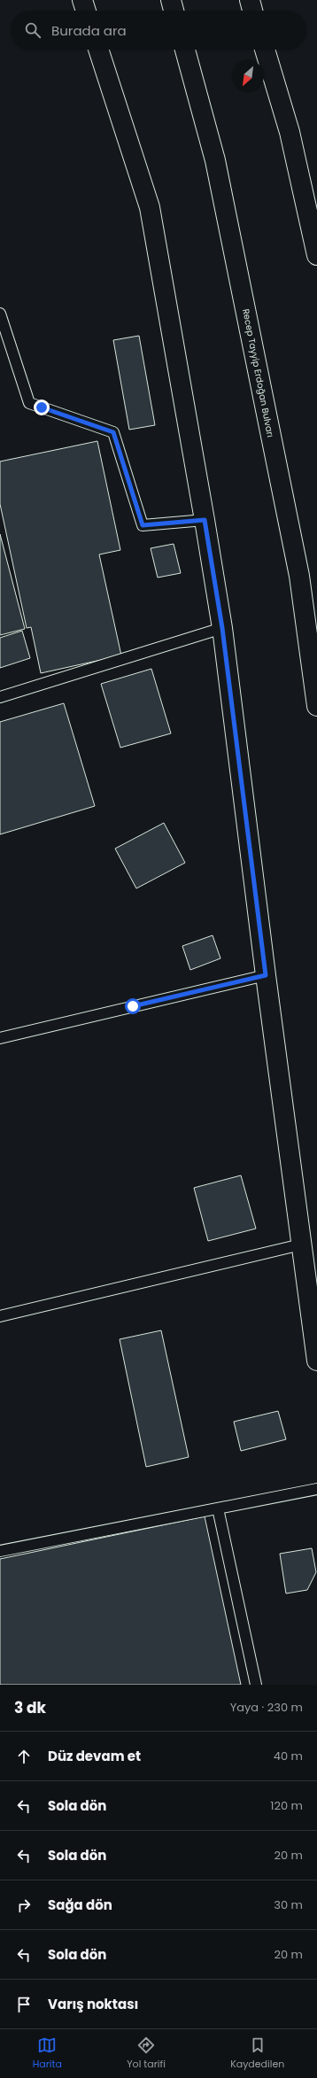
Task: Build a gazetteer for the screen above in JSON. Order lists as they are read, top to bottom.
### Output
{
  "streets": {
    "main road": ["Recep Tayyip Erdoğan Bulvarı"]
  },
  "north": "bottom left",
  "page": {
    "search": "Burada ara",
    "heading": ["3 dk", "Yaya · 230 m"],
    "list": [
      ["Düz devam et", "40 m"],
      ["Sola dön", "120 m"],
      ["Sola dön", "20 m"],
      ["Sağa dön", "30 m"],
      ["Sola dön", "20 m"],
      "Varış noktası"
    ],
    "nav": ["Harita", "Yol tarifi", "Kaydedilen"]
  }
}
